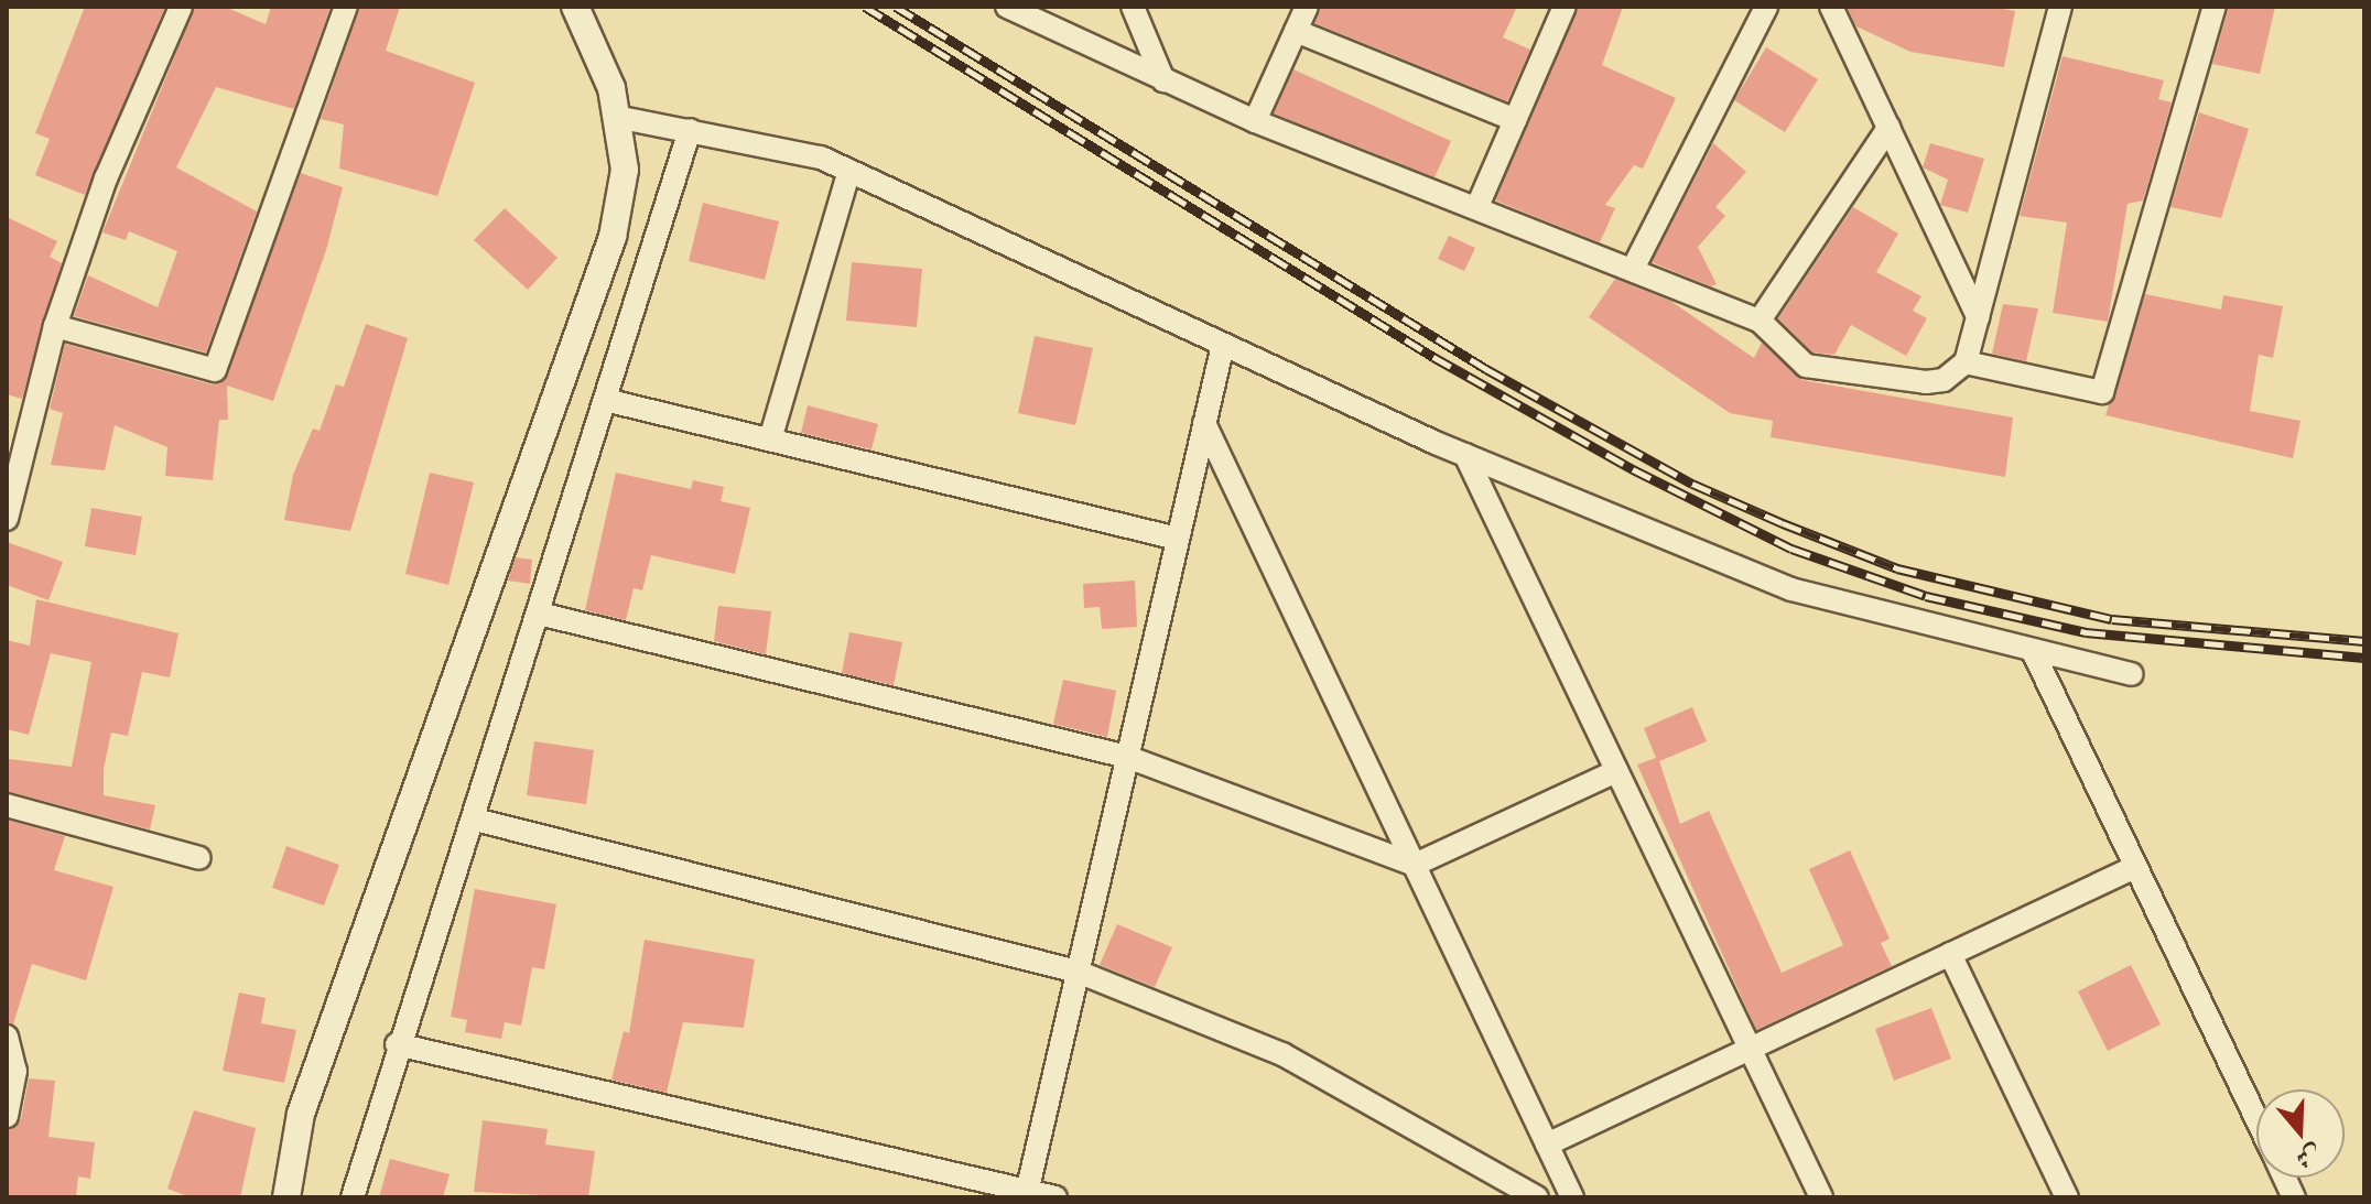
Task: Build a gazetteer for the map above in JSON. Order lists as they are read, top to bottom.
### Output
{
  "north": "bottom"
}
